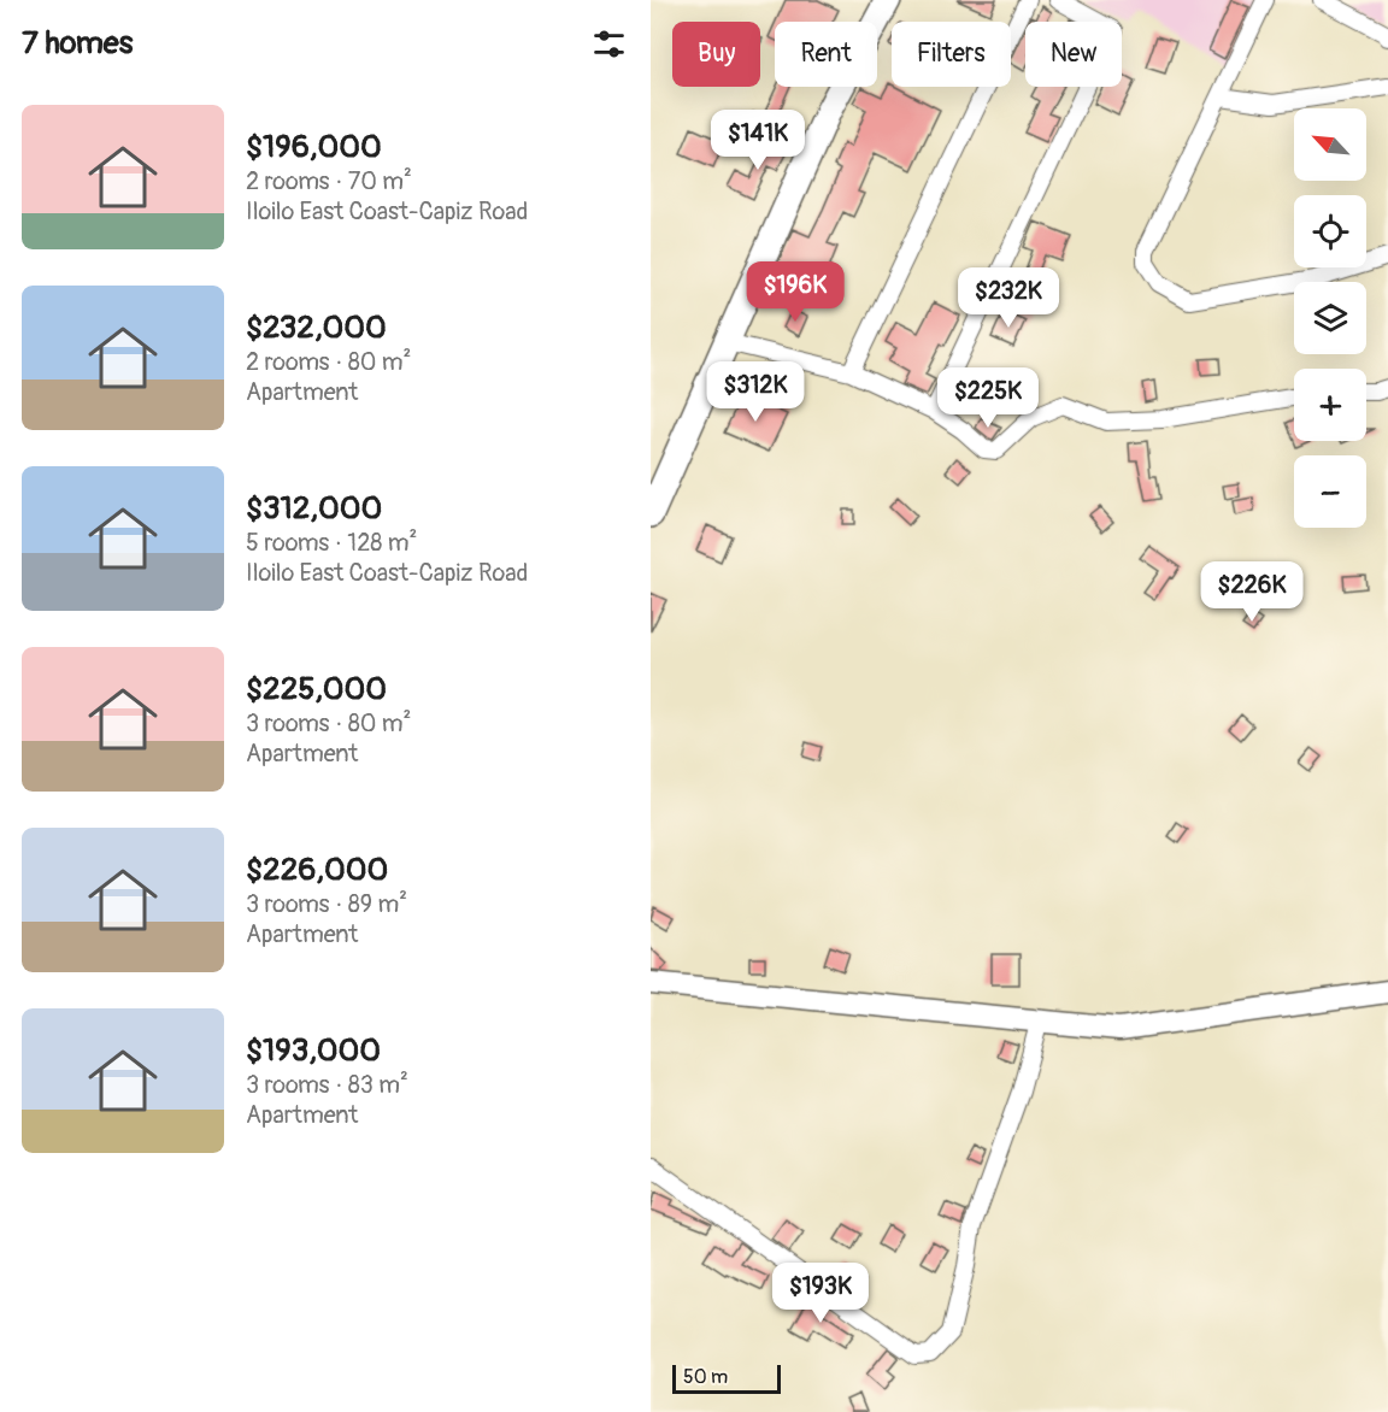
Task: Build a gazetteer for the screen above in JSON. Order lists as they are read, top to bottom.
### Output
{
  "scale_bar": "50 m",
  "north": "top left",
  "page": {
    "heading": "7 homes",
    "chip": [
      "Buy",
      "Rent",
      "Filters",
      "New"
    ],
    "list": [
      {
        "name": "$196,000",
        "note": "2 rooms · 70 m² · Iloilo East Coast-Capiz Road"
      },
      {
        "name": "$232,000",
        "note": "2 rooms · 80 m² · Apartment"
      },
      {
        "name": "$312,000",
        "note": "5 rooms · 128 m² · Iloilo East Coast-Capiz Road"
      },
      {
        "name": "$225,000",
        "note": "3 rooms · 80 m² · Apartment"
      },
      {
        "name": "$226,000",
        "note": "3 rooms · 89 m² · Apartment"
      },
      {
        "name": "$193,000",
        "note": "3 rooms · 83 m² · Apartment"
      }
    ],
    "map_buttons": ["+", "−"],
    "price": [
      "$141K",
      "$196K",
      "$232K",
      "$312K",
      "$225K",
      "$226K",
      "$193K"
    ],
    "scale": "50 m"
  }
}
